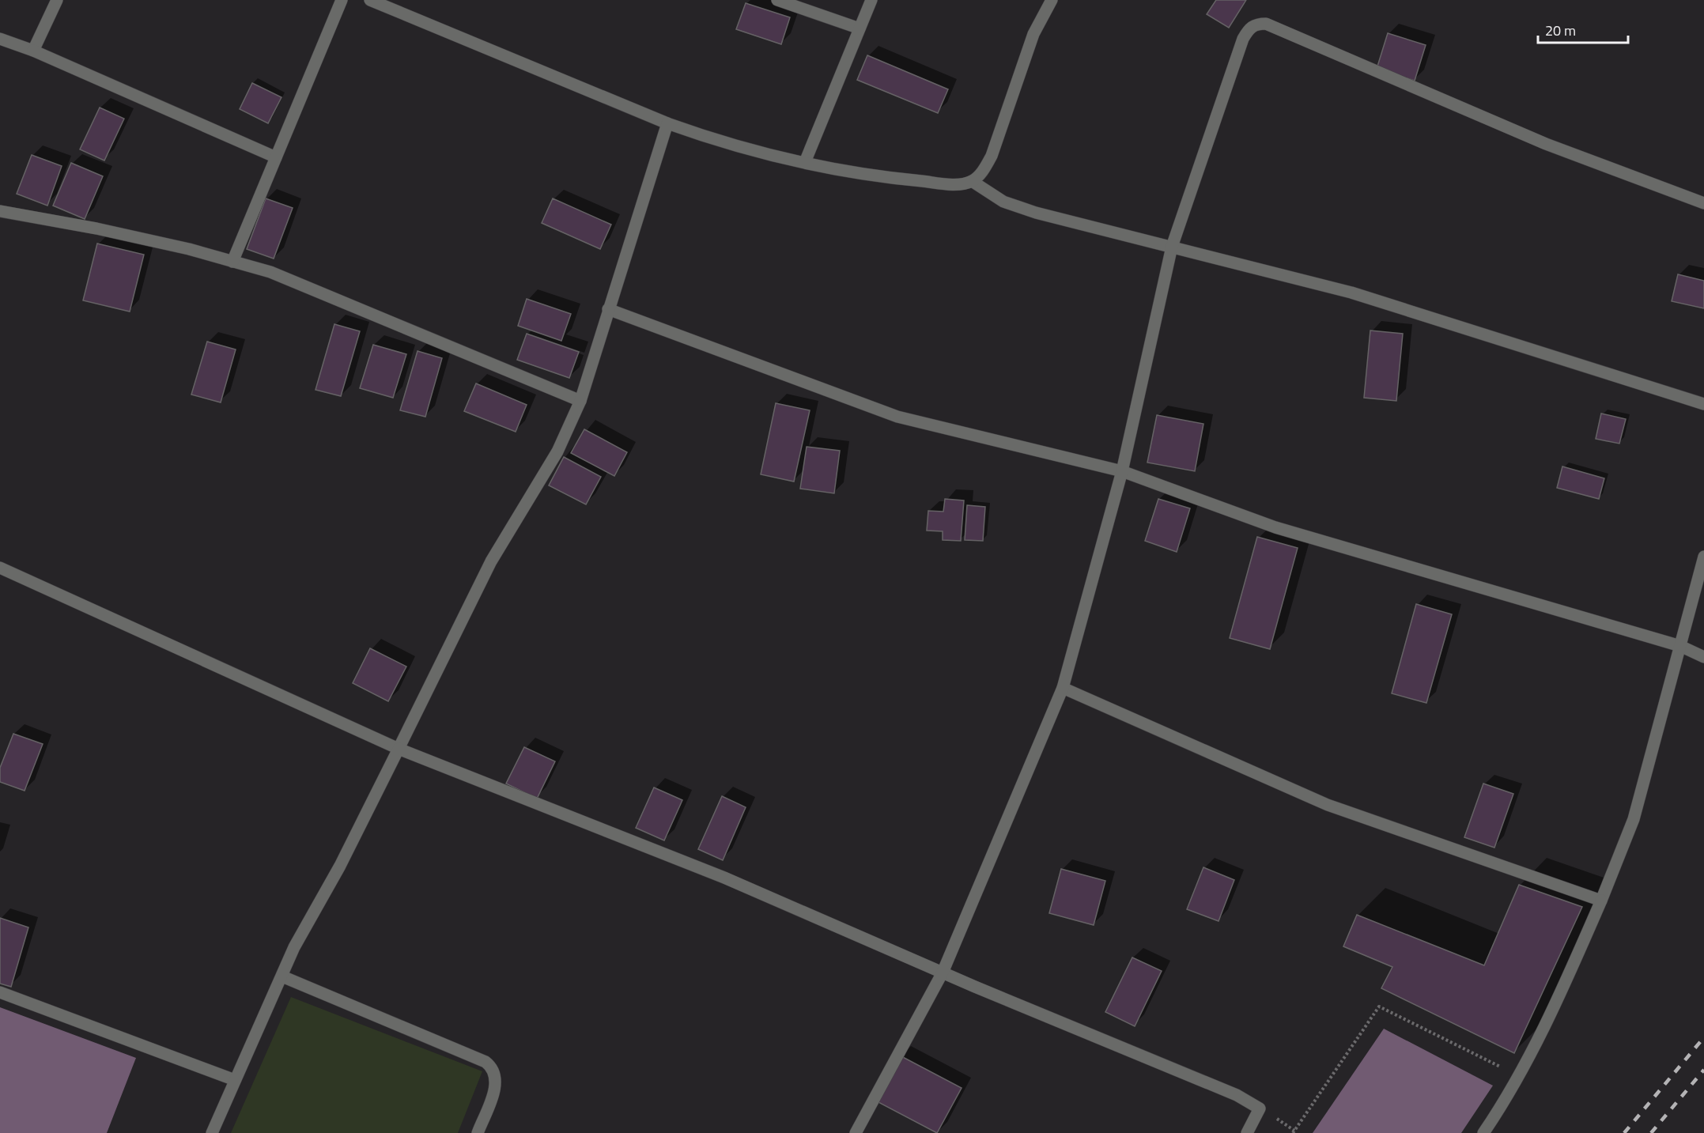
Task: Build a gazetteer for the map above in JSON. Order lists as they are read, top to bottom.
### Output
{
  "scale_bar": "20 m"
}
